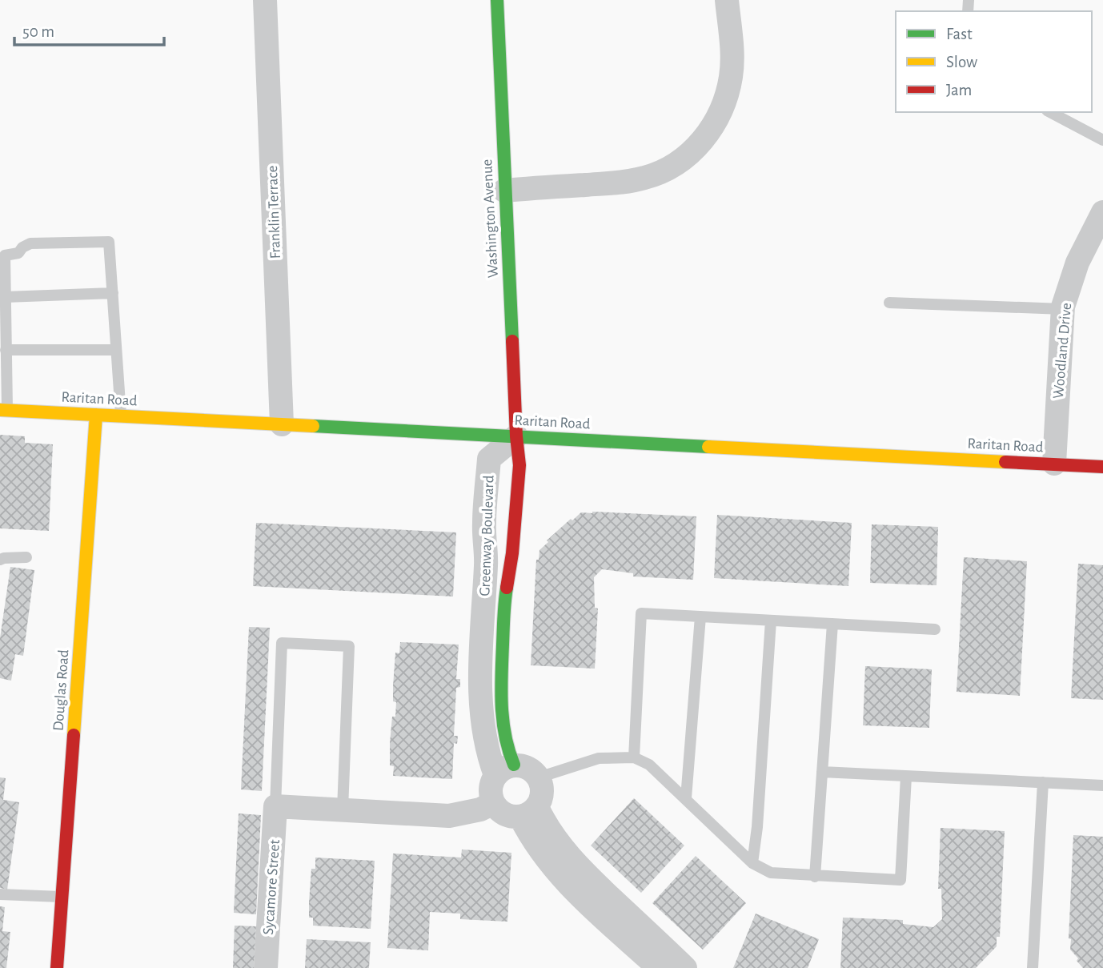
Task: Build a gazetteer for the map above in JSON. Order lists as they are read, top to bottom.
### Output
{
  "streets": {
    "street": [
      "Franklin Terrace",
      "Washington Avenue",
      "Woodland Drive",
      "Raritan Road",
      "Greenway Boulevard",
      "Douglas Road",
      "Sycamore Street"
    ]
  },
  "crossings": [
    ["Franklin Terrace", "Raritan Road"],
    ["Washington Avenue", "Raritan Road"],
    ["Washington Avenue", "Greenway Boulevard"],
    ["Woodland Drive", "Raritan Road"],
    ["Raritan Road", "Greenway Boulevard"],
    ["Raritan Road", "Douglas Road"]
  ],
  "legend": ["Fast", "Slow", "Jam"],
  "scale_bar": "50 m"
}
